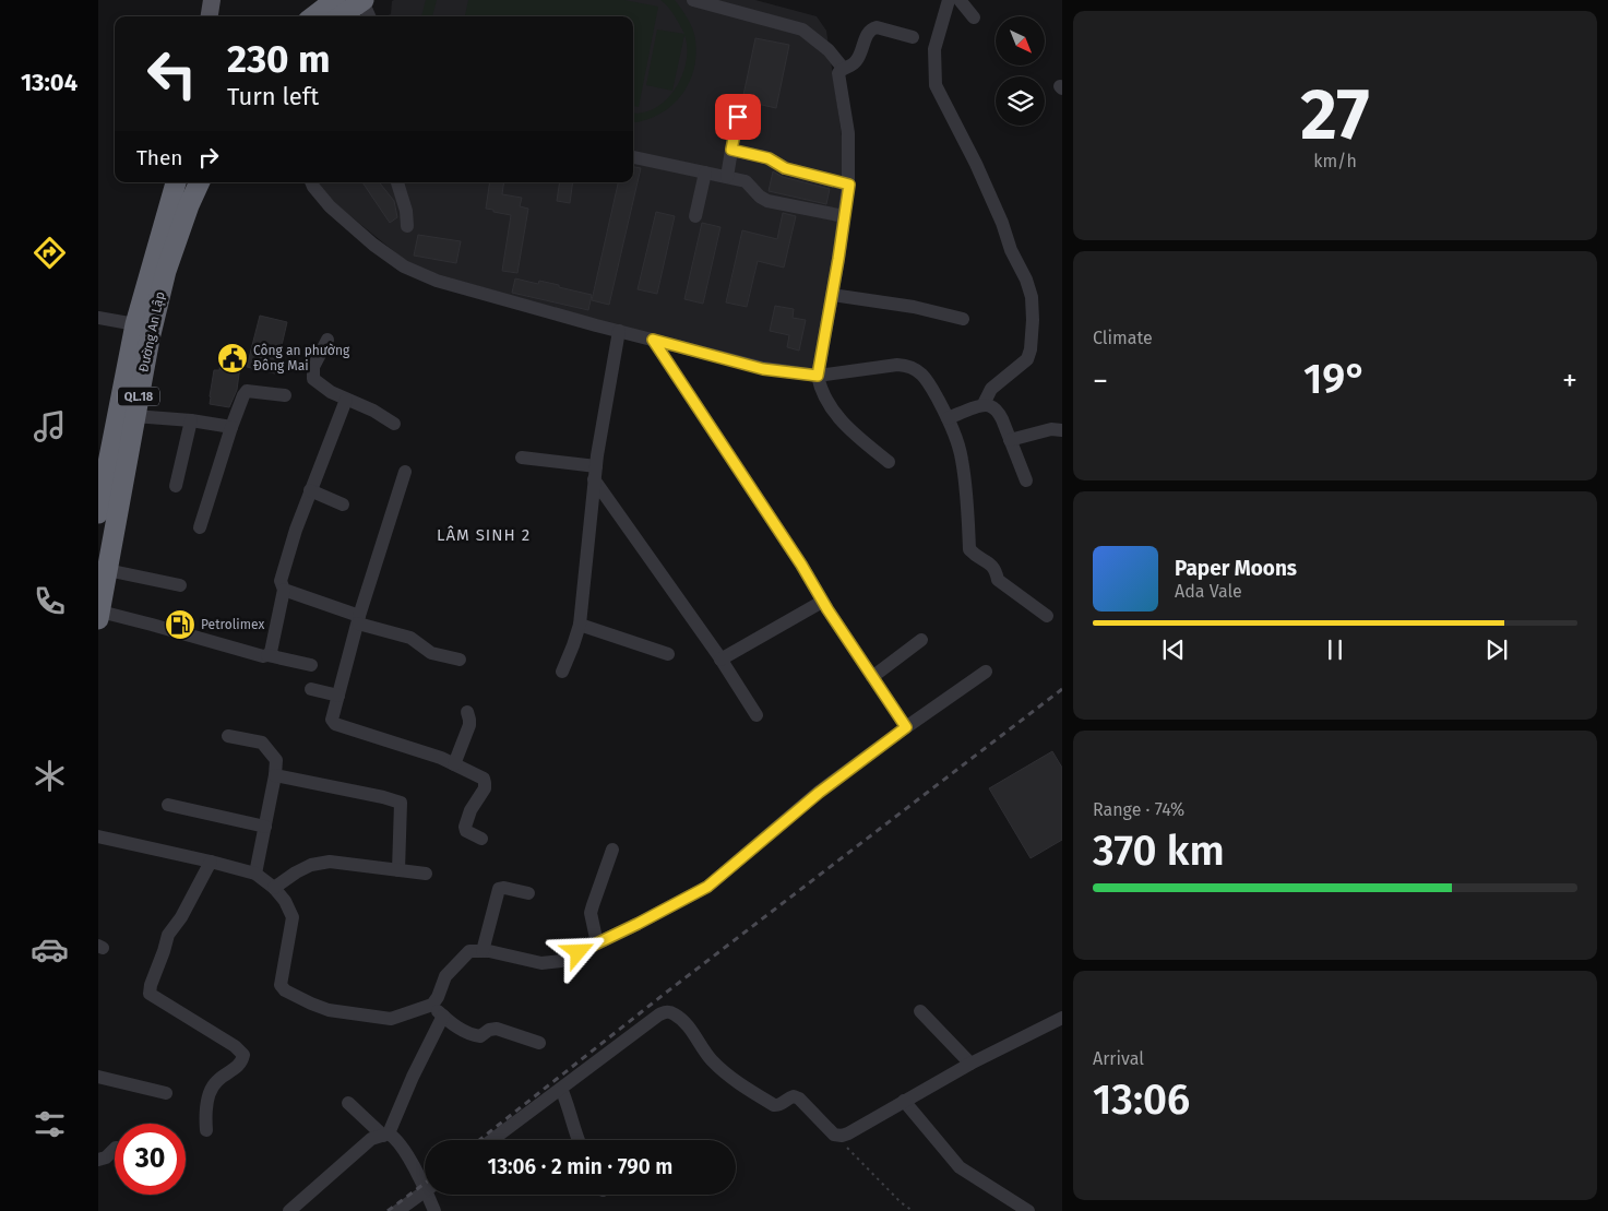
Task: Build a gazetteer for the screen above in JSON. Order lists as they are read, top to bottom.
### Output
{
  "streets": {
    "highway": ["Đường An Lập", "QL.18"]
  },
  "districts": ["LÂM SINH 2"],
  "places": {
    "public building": ["Công an phường Đông Mai"],
    "fuel station": ["Petrolimex"]
  },
  "north": "bottom right",
  "page": {
    "tabs": "13:04",
    "tile": [
      ["27", "km/h"],
      "Climate",
      ["Range · 74%", "370 km"],
      ["Arrival", "13:06"]
    ],
    "turn": ["230 m", "Turn left"],
    "then": "Then",
    "heat": ["−", "19°", "+"],
    "song": ["Paper Moons", "Ada Vale"],
    "limit": "30",
    "trip": "13:06 · 2 min · 790 m"
  }
}
